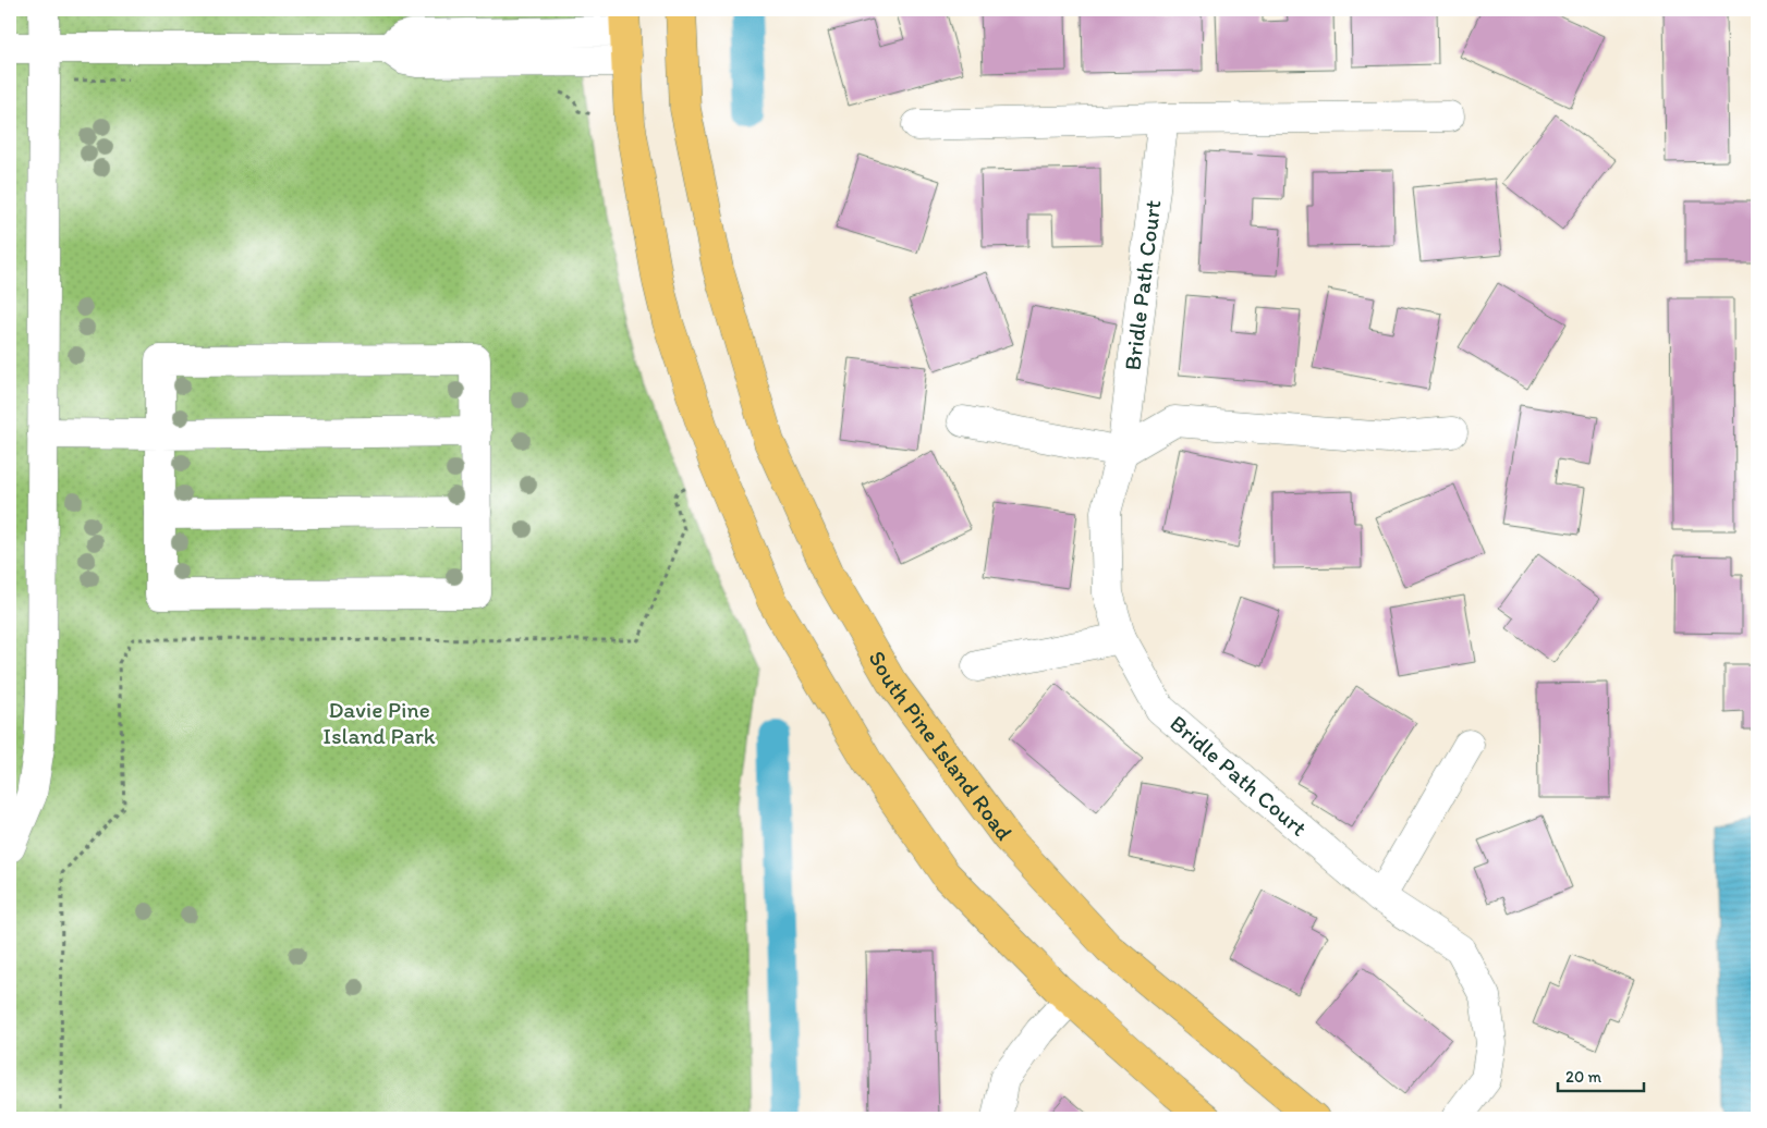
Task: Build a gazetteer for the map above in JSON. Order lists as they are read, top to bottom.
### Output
{
  "streets": {
    "main road": ["South Pine Island Road"],
    "street": ["Bridle Path Court"]
  },
  "parks": ["Davie Pine Island Park"],
  "scale_bar": "20 m"
}
